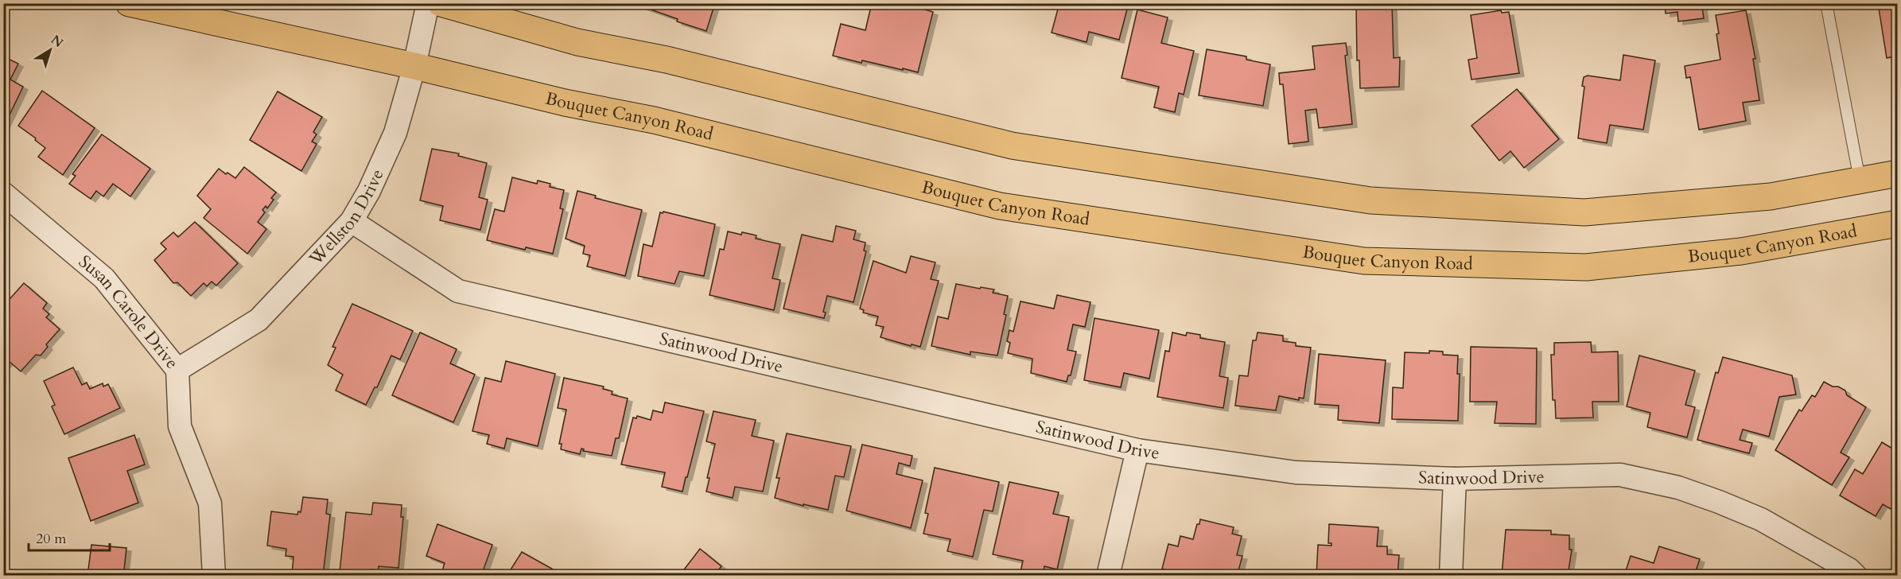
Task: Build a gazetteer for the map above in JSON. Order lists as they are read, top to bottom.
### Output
{
  "streets": {
    "main road": ["Bouquet Canyon Road"],
    "street": ["Wellston Drive", "Susan Carole Drive", "Satinwood Drive"]
  },
  "crossings": [
    ["Bouquet Canyon Road", "Wellston Drive"],
    ["Wellston Drive", "Susan Carole Drive"],
    ["Wellston Drive", "Satinwood Drive"]
  ],
  "scale_bar": "20 m",
  "north": "top right"
}
